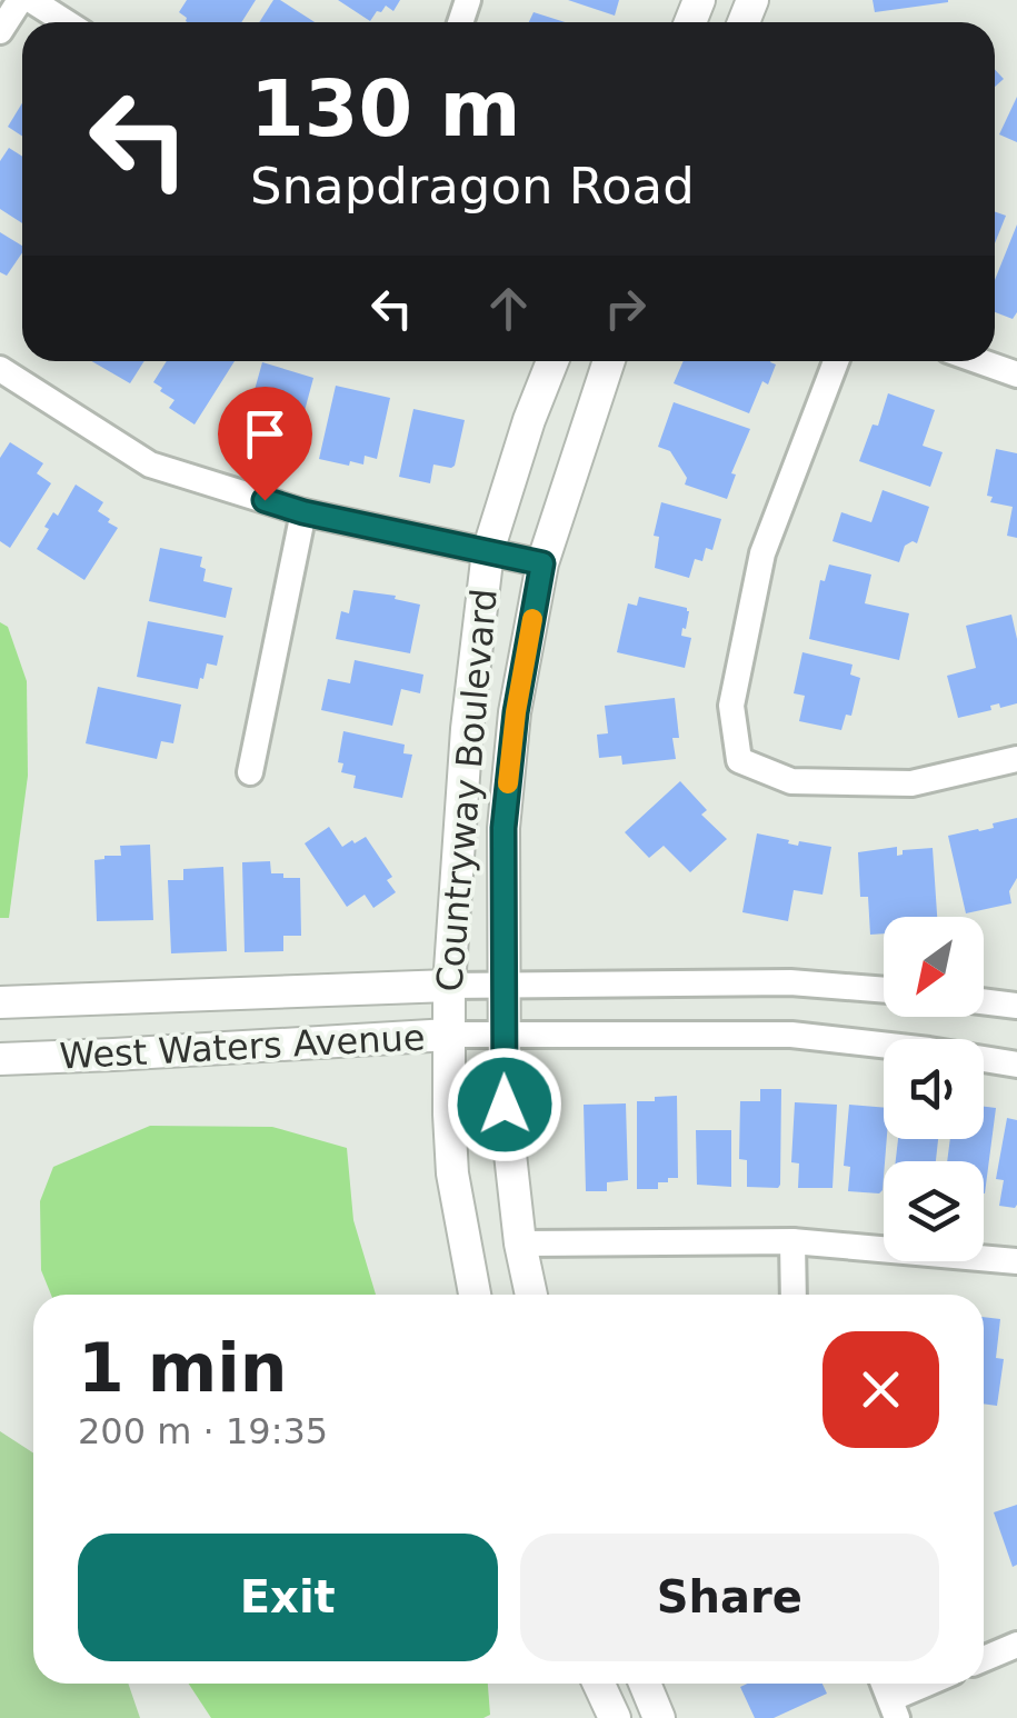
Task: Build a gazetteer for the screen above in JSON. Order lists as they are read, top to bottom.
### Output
{
  "streets": {
    "street": ["Countryway Boulevard", "West Waters Avenue"]
  },
  "crossings": [
    ["Countryway Boulevard", "West Waters Avenue"]
  ],
  "north": "bottom left",
  "page": {
    "turn": ["130 m", "Snapdragon Road"],
    "heading": ["1 min", "200 m · 19:35"],
    "buttons": ["Exit", "Share"]
  }
}
